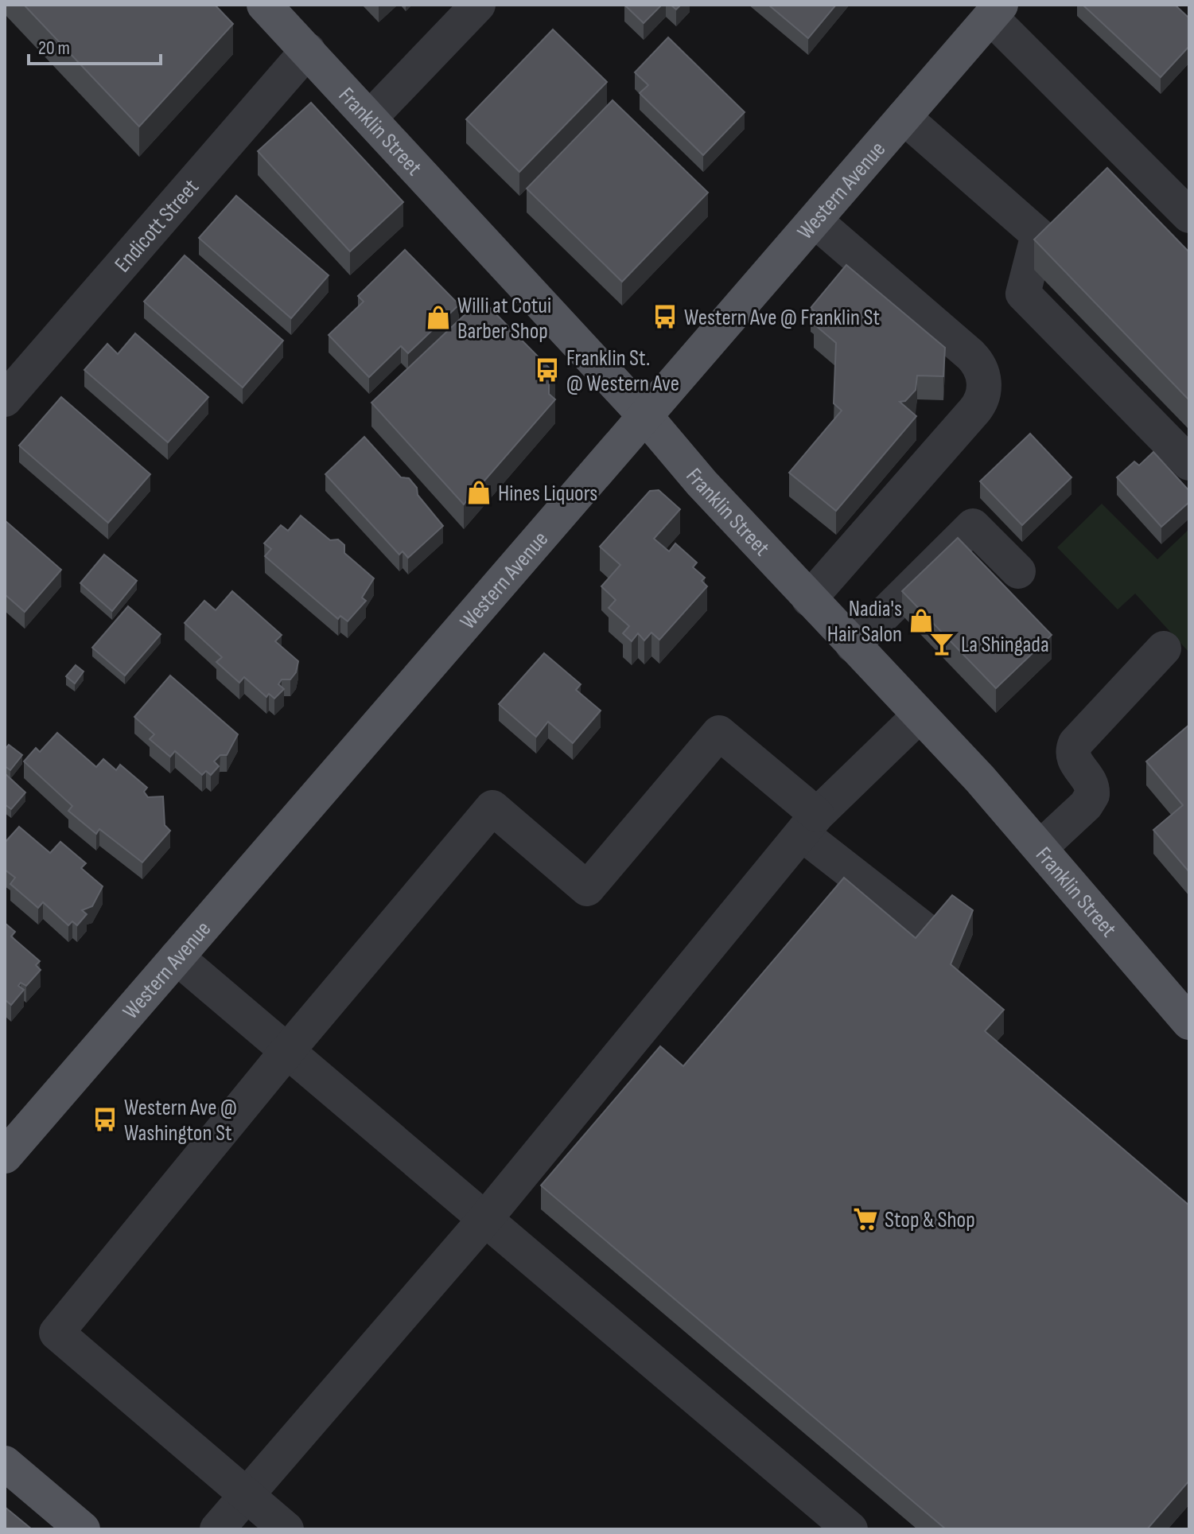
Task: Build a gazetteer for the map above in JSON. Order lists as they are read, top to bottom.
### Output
{
  "streets": {
    "main road": ["Franklin Street", "Western Avenue"],
    "street": ["Endicott Street"]
  },
  "crossings": [
    ["Franklin Street", "Western Avenue"],
    ["Franklin Street", "Endicott Street"]
  ],
  "places": {
    "bus stop": ["Western Ave @ Franklin St", "Franklin St. @ Western Ave", "Western Ave @ Washington St"],
    "shop": ["Willi at Cotui Barber Shop", "Hines Liquors", "Nadia's Hair Salon"],
    "bar": ["La Shingada"],
    "supermarket": ["Stop & Shop"]
  },
  "scale_bar": "20 m"
}
